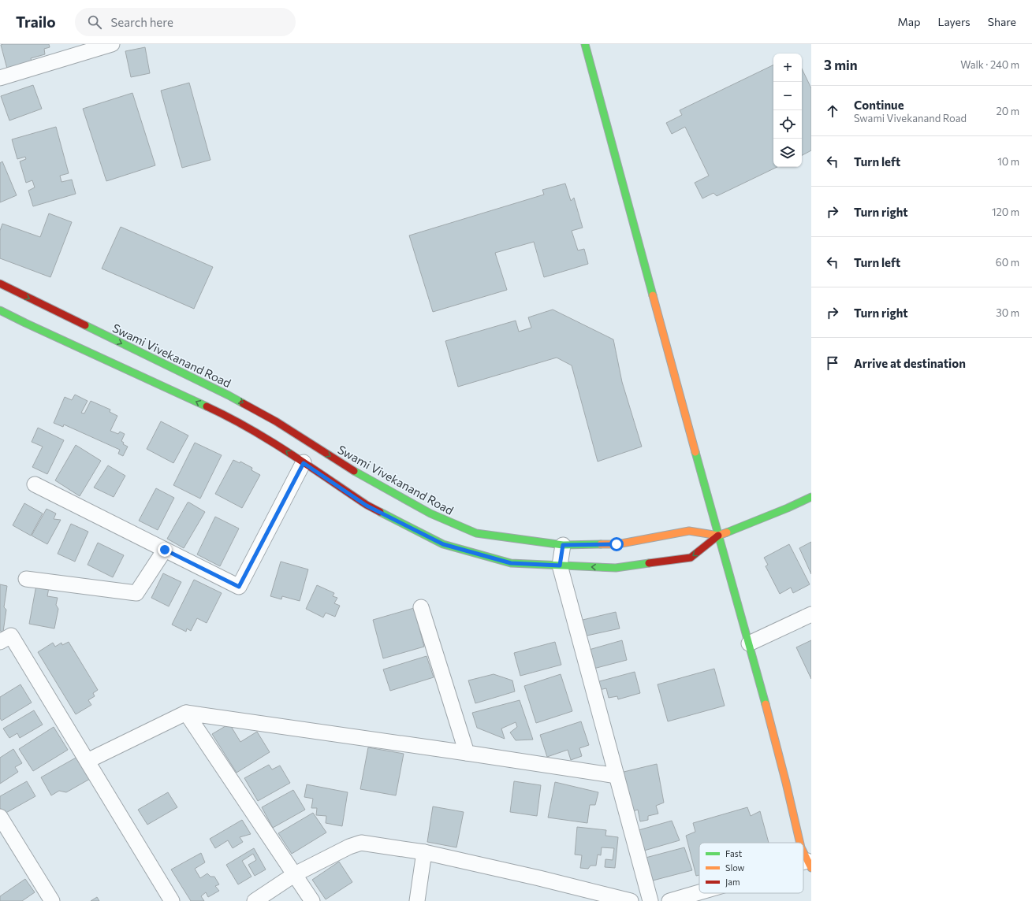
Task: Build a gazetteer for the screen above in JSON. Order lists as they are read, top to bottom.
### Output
{
  "streets": {
    "main road": ["Swami Vivekanand Road"]
  },
  "legend": ["Fast", "Slow", "Jam"],
  "page": {
    "header": "Trailo",
    "search": "Search here",
    "nav": ["Map", "Layers", "Share"],
    "heading": ["3 min", "Walk · 240 m"],
    "map_buttons": ["+", "−"],
    "list": [
      ["Continue", "Swami Vivekanand Road", "20 m"],
      ["Turn left", "10 m"],
      ["Turn right", "120 m"],
      ["Turn left", "60 m"],
      ["Turn right", "30 m"],
      "Arrive at destination"
    ]
  }
}
